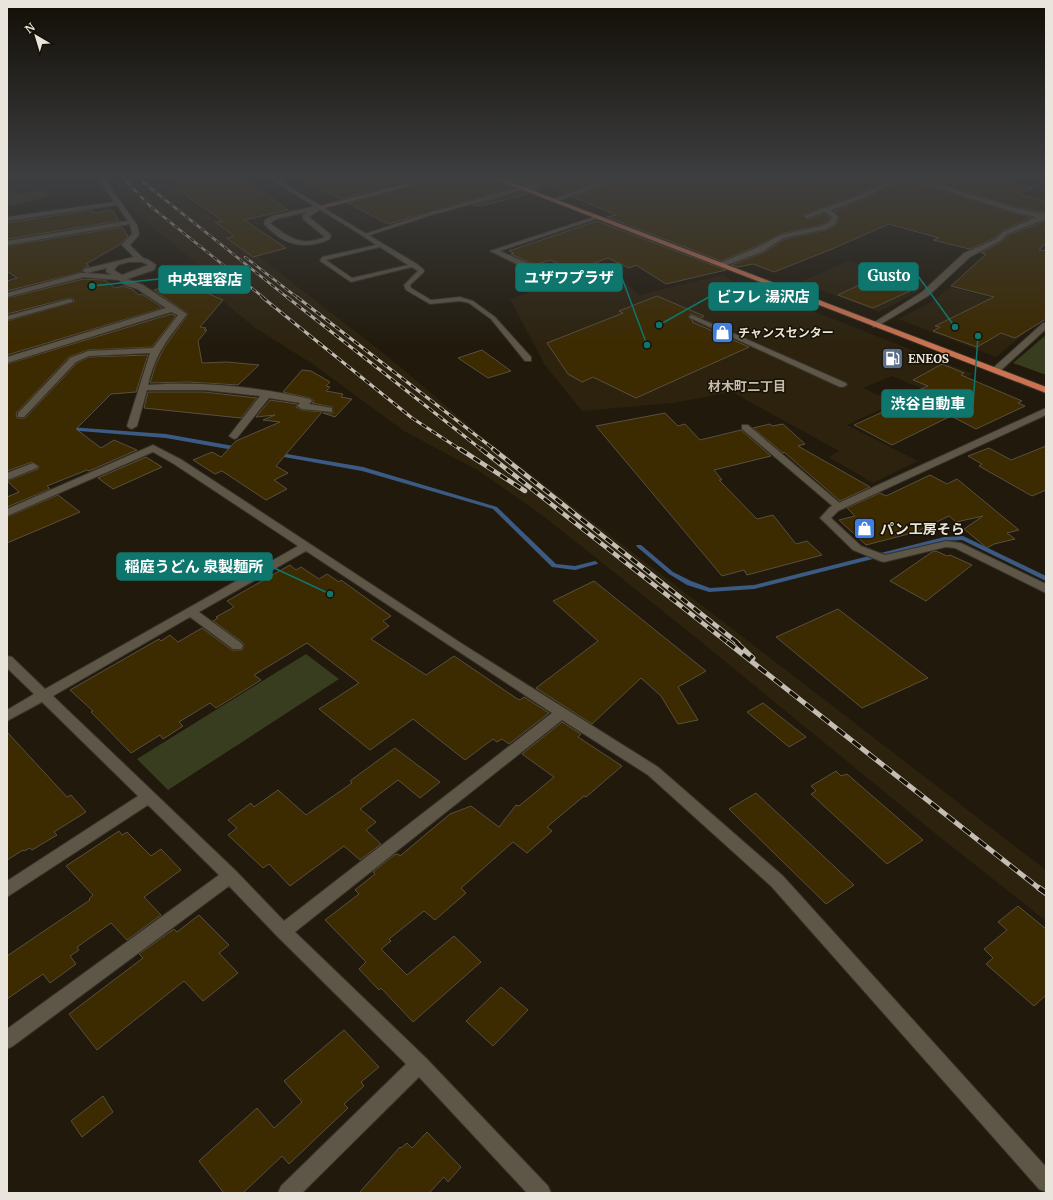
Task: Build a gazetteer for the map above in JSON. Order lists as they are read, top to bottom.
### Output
{
  "districts": ["材木町二丁目"],
  "places": {
    "other": [
      "中央理容店",
      "ビフレ 湯沢店",
      "Gusto",
      "渋谷自動車",
      "ユザワプラザ",
      "稲庭うどん 泉製麺所"
    ],
    "shop": ["チャンスセンター", "パン工房そら"],
    "fuel station": ["ENEOS"]
  },
  "north": "top left"
}
